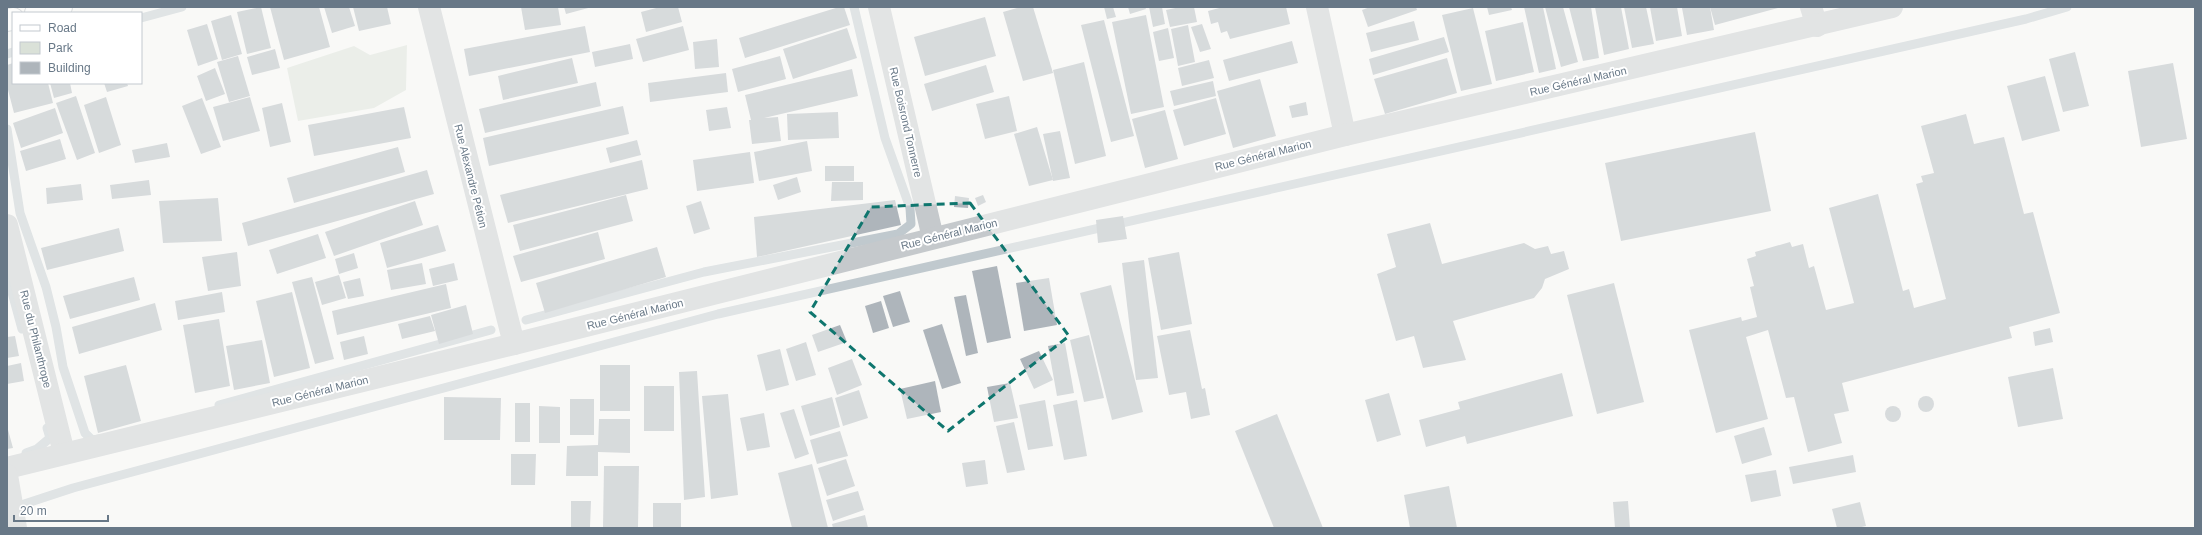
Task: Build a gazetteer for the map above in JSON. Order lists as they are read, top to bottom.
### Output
{
  "streets": {
    "street": [
      "Rue Général Marion",
      "Rue Boisrond Tonnerre",
      "Rue Alexandre Pétion",
      "Rue du Philanthrope"
    ]
  },
  "crossings": [
    ["Rue Général Marion", "Rue Boisrond Tonnerre"],
    ["Rue Général Marion", "Rue Alexandre Pétion"],
    ["Rue Général Marion", "Rue du Philanthrope"]
  ],
  "legend": ["Road", "Park", "Building"],
  "scale_bar": "20 m"
}
